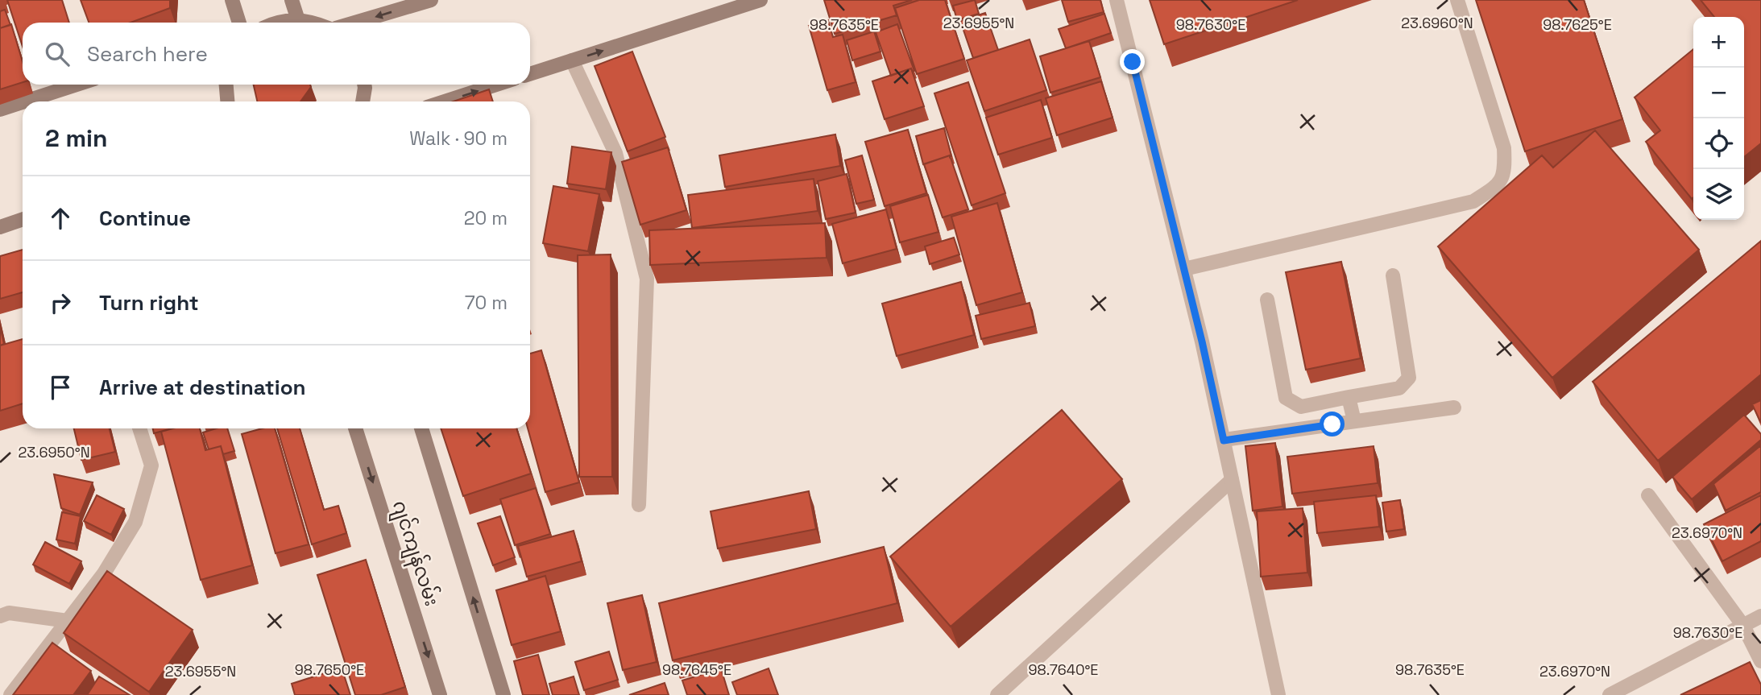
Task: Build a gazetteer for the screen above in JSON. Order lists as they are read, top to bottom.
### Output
{
  "streets": {
    "main road": ["ဂျင်ကျန်လမ်း"]
  },
  "page": {
    "map_buttons": ["+", "−"],
    "search": "Search here",
    "heading": ["2 min", "Walk · 90 m"],
    "list": [
      ["Continue", "20 m"],
      ["Turn right", "70 m"],
      "Arrive at destination"
    ]
  },
  "coordinates": [
    "23.6955°N",
    "23.6960°N",
    "98.7635°E",
    "98.7630°E",
    "98.7625°E",
    "23.6950°N",
    "23.6970°N",
    "98.7650°E",
    "98.7645°E",
    "98.7640°E"
  ]
}
